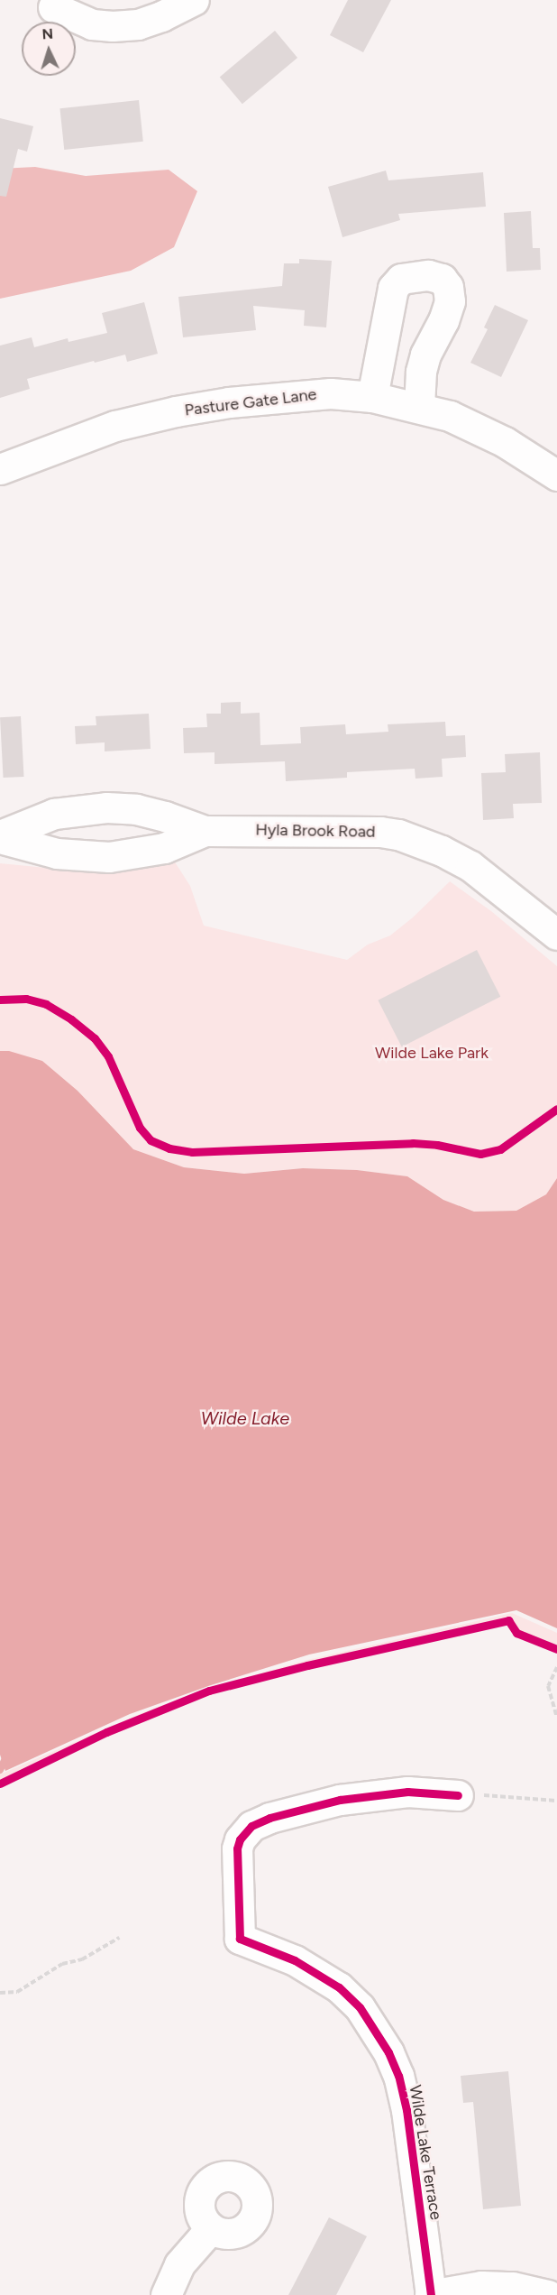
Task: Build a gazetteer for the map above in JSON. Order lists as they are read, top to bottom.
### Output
{
  "streets": {
    "street": ["Pasture Gate Lane", "Hyla Brook Road", "Wilde Lake Terrace"]
  },
  "water": ["Wilde Lake"],
  "parks": ["Wilde Lake Park"],
  "north": "top"
}
